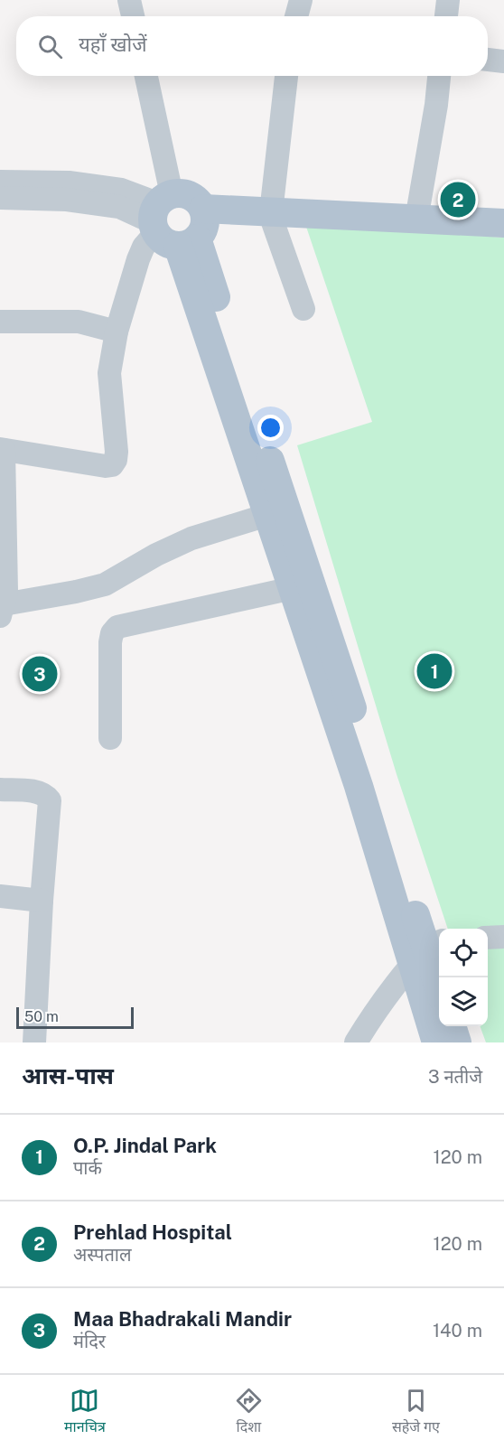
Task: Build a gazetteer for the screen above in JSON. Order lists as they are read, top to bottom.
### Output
{
  "scale_bar": "50 m",
  "page": {
    "search": "यहाँ खोजें",
    "pins": ["2", "1", "3"],
    "scale": "50 m",
    "heading": ["आस-पास", "3 नतीजे"],
    "list": [
      {
        "mark": "1",
        "name": "O.P. Jindal Park",
        "note": "पार्क",
        "value": "120 m"
      },
      {
        "mark": "2",
        "name": "Prehlad Hospital",
        "note": "अस्पताल",
        "value": "120 m"
      },
      {
        "mark": "3",
        "name": "Maa Bhadrakali Mandir",
        "note": "मंदिर",
        "value": "140 m"
      }
    ],
    "nav": ["मानचित्र", "दिशा", "सहेजे गए"]
  }
}
